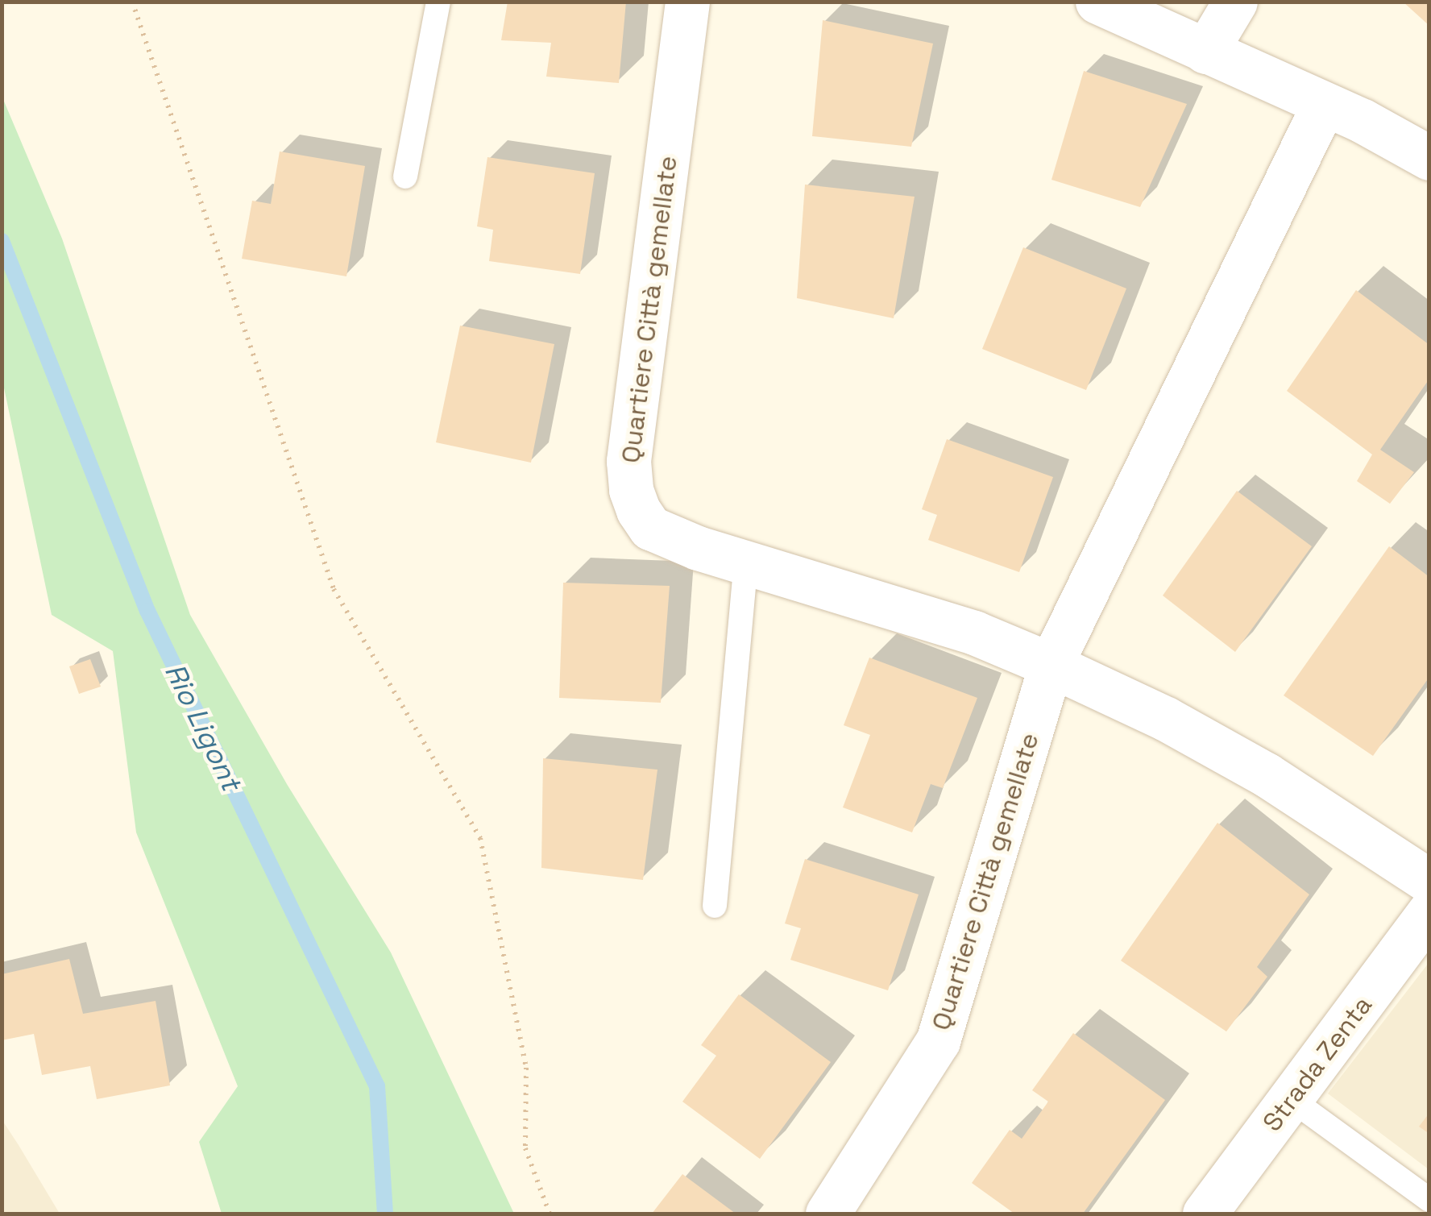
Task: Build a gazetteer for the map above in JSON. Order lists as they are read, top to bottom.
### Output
{
  "streets": {
    "street": ["Quartiere Città gemellate", "Strada Zenta"]
  },
  "water": ["Rio Ligont"]
}
